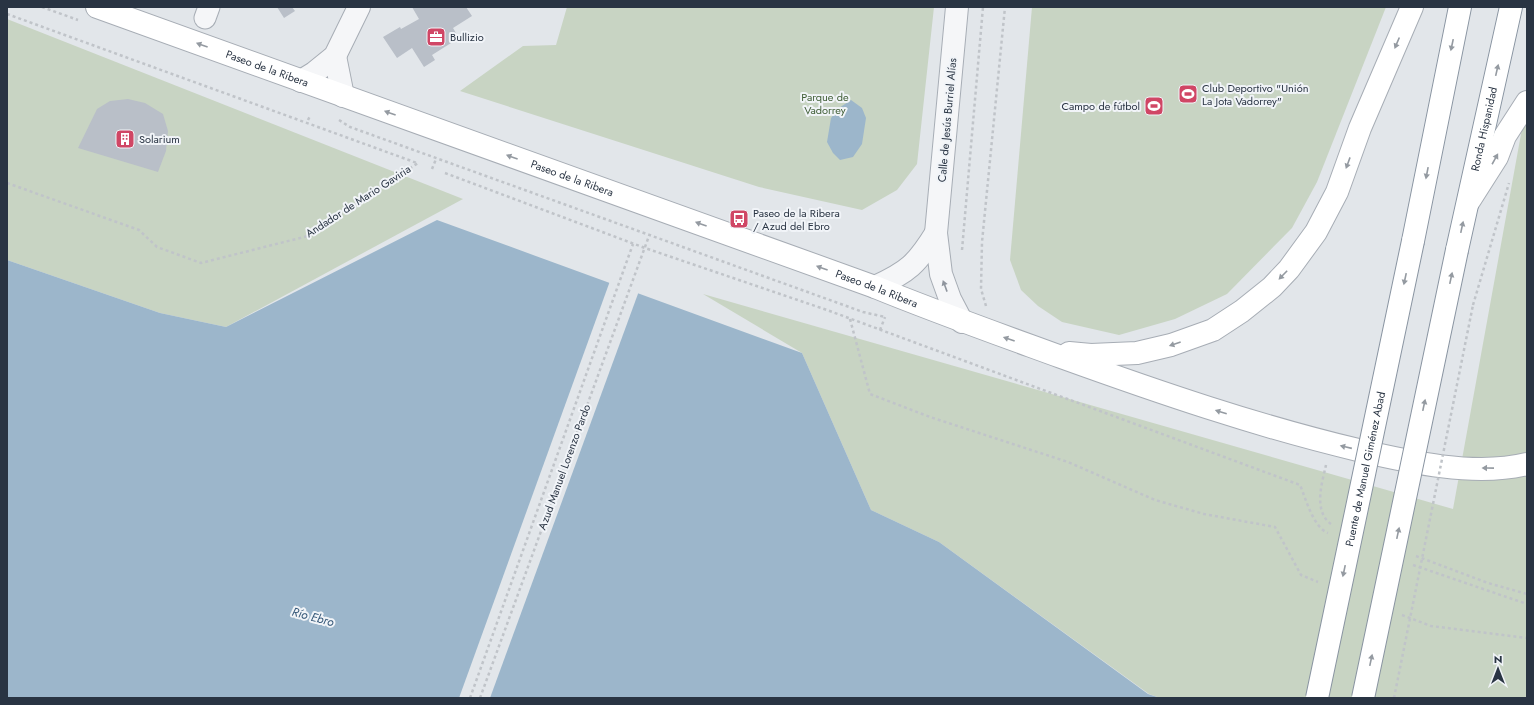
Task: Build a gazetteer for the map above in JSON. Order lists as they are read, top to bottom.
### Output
{
  "streets": {
    "main road": ["Paseo de la Ribera", "Ronda Hispanidad", "Puente de Manuel Giménez Abad"],
    "street": ["Calle de Jesús Burriel Alías"],
    "path": ["Andador de Mario Gaviria", "Azud Manuel Lorenzo Pardo"]
  },
  "crossings": [
    ["Paseo de la Ribera", "Calle de Jesús Burriel Alías"]
  ],
  "one_way": ["Paseo de la Ribera", "Ronda Hispanidad", "Puente de Manuel Giménez Abad"],
  "water": ["Río Ebro"],
  "parks": ["Parque de Vadorrey"],
  "places": {
    "office": ["Bullizio"],
    "sports": ["Club Deportivo \"Unión La Jota Vadorrey\"", "Campo de fútbol"],
    "building": ["Solarium"],
    "bus stop": ["Paseo de la Ribera / Azud del Ebro"]
  },
  "north": "top"
}
